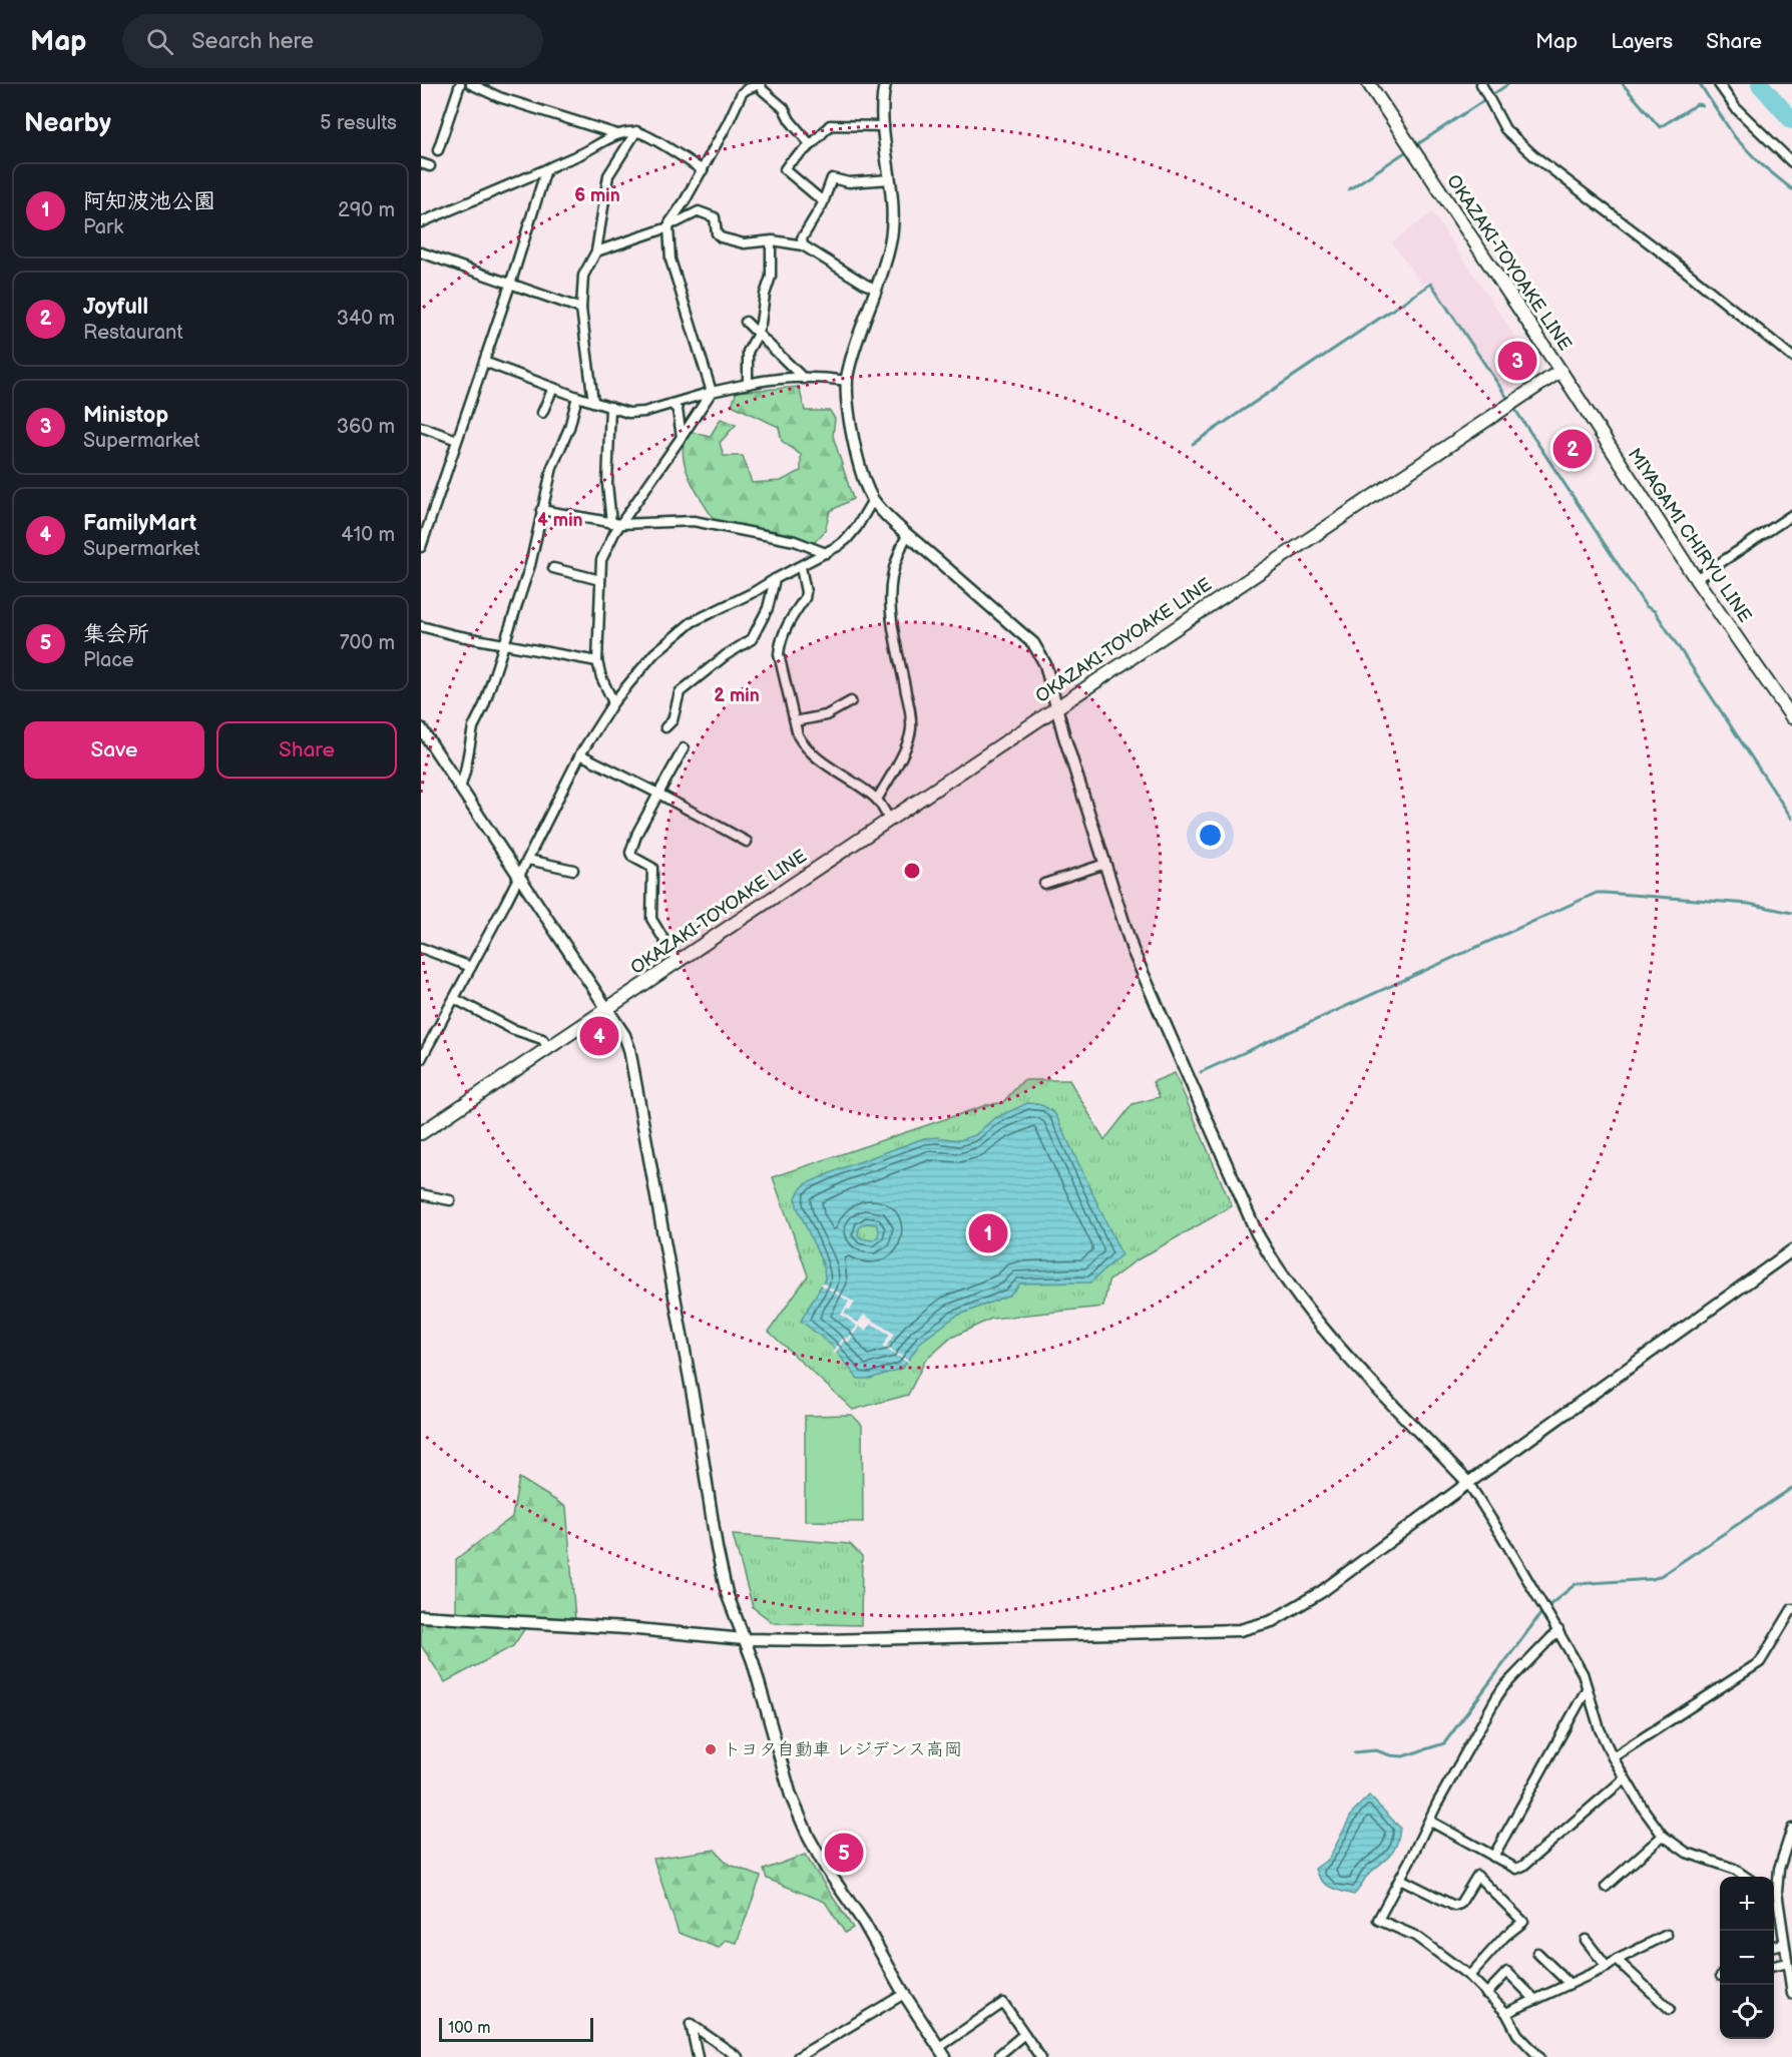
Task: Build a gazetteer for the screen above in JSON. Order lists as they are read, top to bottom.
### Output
{
  "streets": {
    "main road": ["OKAZAKI-TOYOAKE LINE", "MIYAGAMI CHIRYU LINE"]
  },
  "crossings": [
    ["OKAZAKI-TOYOAKE LINE", "MIYAGAMI CHIRYU LINE"]
  ],
  "places": ["トヨタ自動車 レジデンス高岡"],
  "scale_bar": "100 m",
  "page": {
    "header": "Map",
    "search": "Search here",
    "nav": ["Map", "Layers", "Share"],
    "heading": ["Nearby", "5 results"],
    "list": [
      {
        "mark": "1",
        "name": "阿知波池公園",
        "note": "Park",
        "value": "290 m"
      },
      {
        "mark": "2",
        "name": "Joyfull",
        "note": "Restaurant",
        "value": "340 m"
      },
      {
        "mark": "3",
        "name": "Ministop",
        "note": "Supermarket",
        "value": "360 m"
      },
      {
        "mark": "4",
        "name": "FamilyMart",
        "note": "Supermarket",
        "value": "410 m"
      },
      {
        "mark": "5",
        "name": "集会所",
        "note": "Place",
        "value": "700 m"
      }
    ],
    "pins": [
      "3",
      "2",
      "4",
      "1",
      "5"
    ],
    "buttons": ["Save", "Share"],
    "map_buttons": ["+", "−"],
    "scale": "100 m"
  },
  "rings": ["6 min", "4 min", "2 min"]
}
